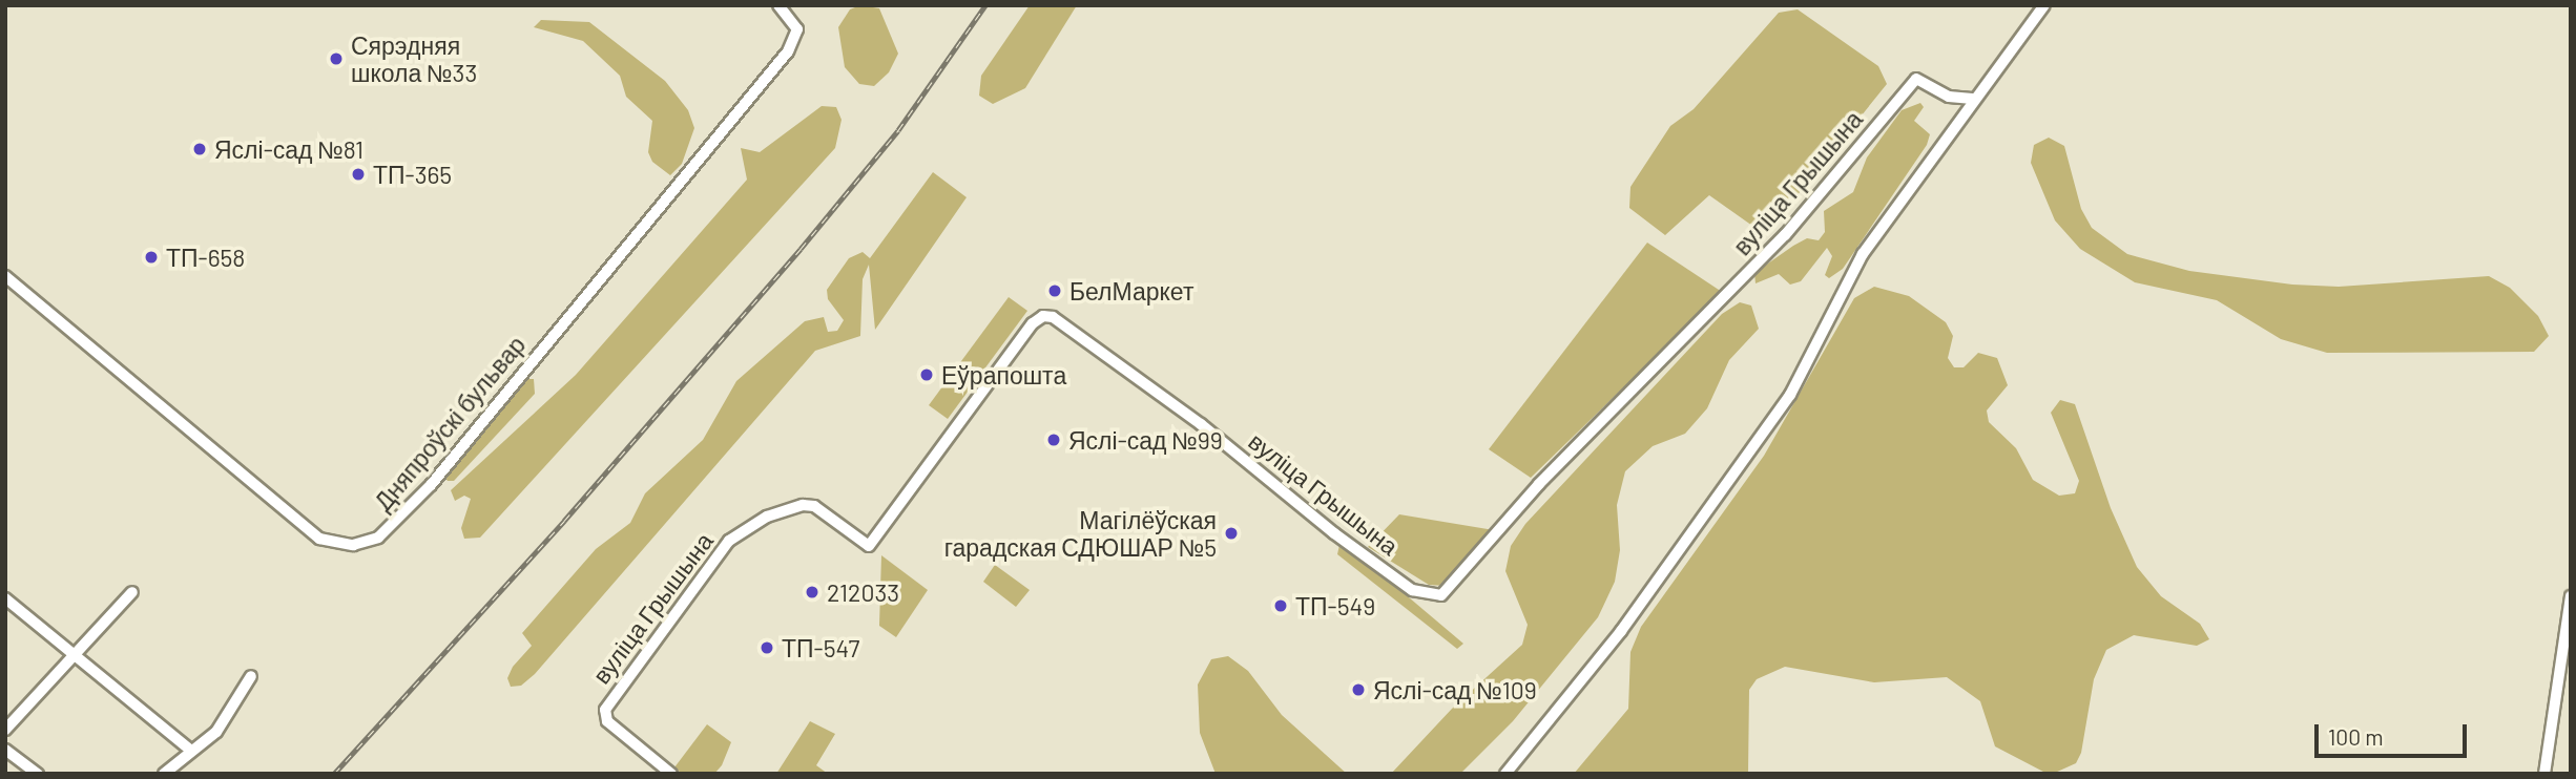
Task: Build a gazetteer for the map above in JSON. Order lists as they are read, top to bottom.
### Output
{
  "streets": {
    "street": ["вуліца Грышына", "Дняпроўскі бульвар"]
  },
  "places": [
    "Сярэдняя школа №33",
    "Яслі-сад №81",
    "ТП-365",
    "ТП-658",
    "БелМаркет",
    "Еўрапошта",
    "Яслі-сад №99",
    "Магілёўская гарадская СДЮШАР №5",
    "212033",
    "ТП-549",
    "ТП-547",
    "Яслі-сад №109"
  ],
  "scale_bar": "100 m"
}
